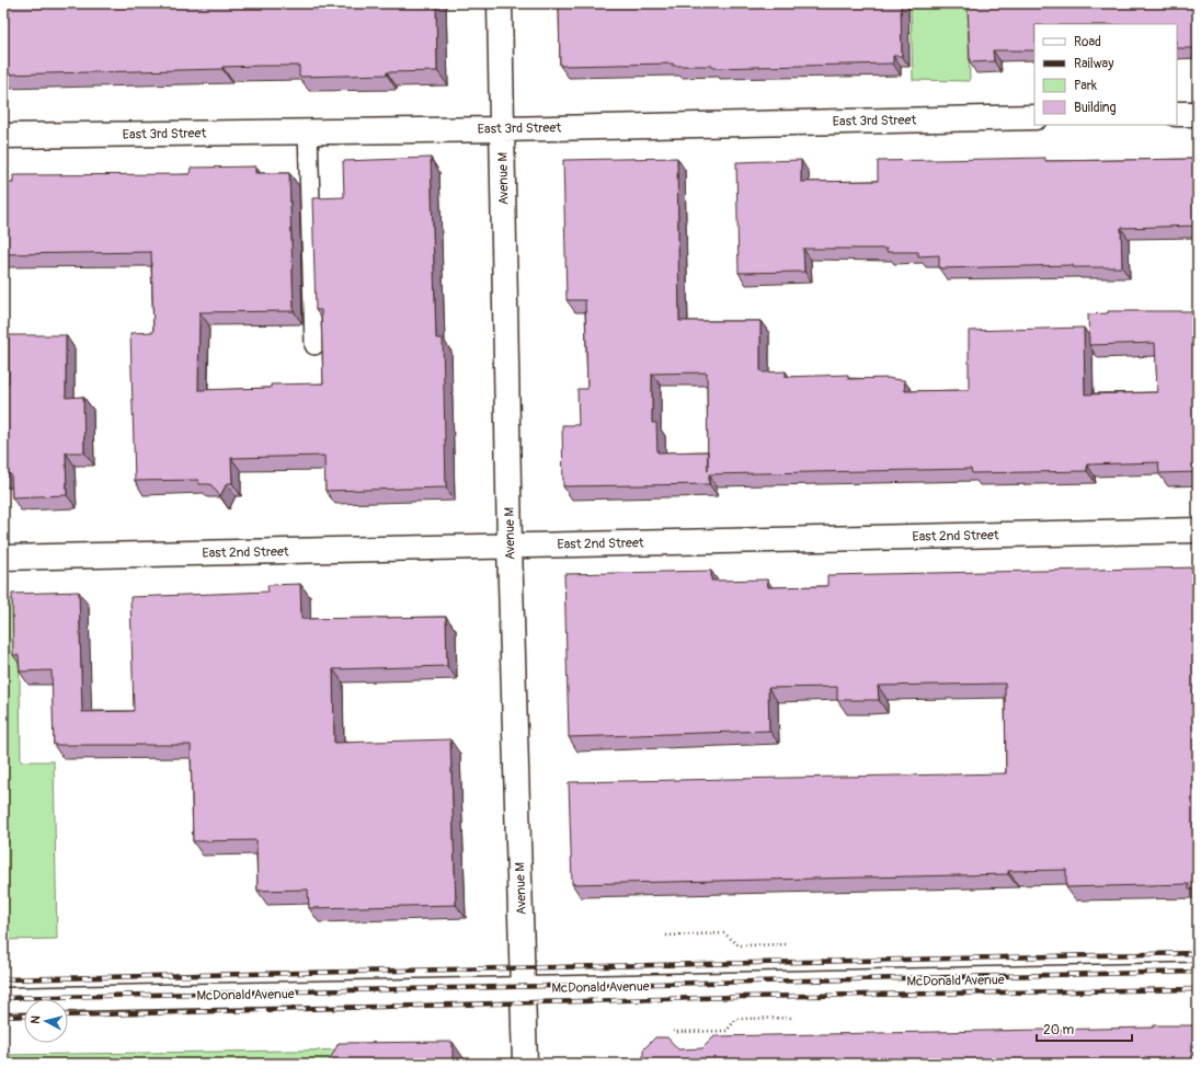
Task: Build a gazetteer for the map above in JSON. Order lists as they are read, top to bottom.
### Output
{
  "streets": {
    "street": [
      "East 3rd Street",
      "Avenue M",
      "East 2nd Street",
      "McDonald Avenue"
    ]
  },
  "crossings": [
    ["East 3rd Street", "Avenue M"],
    ["Avenue M", "East 2nd Street"],
    ["Avenue M", "McDonald Avenue"]
  ],
  "legend": [
    "Road",
    "Railway",
    "Park",
    "Building"
  ],
  "scale_bar": "20 m",
  "north": "left"
}
